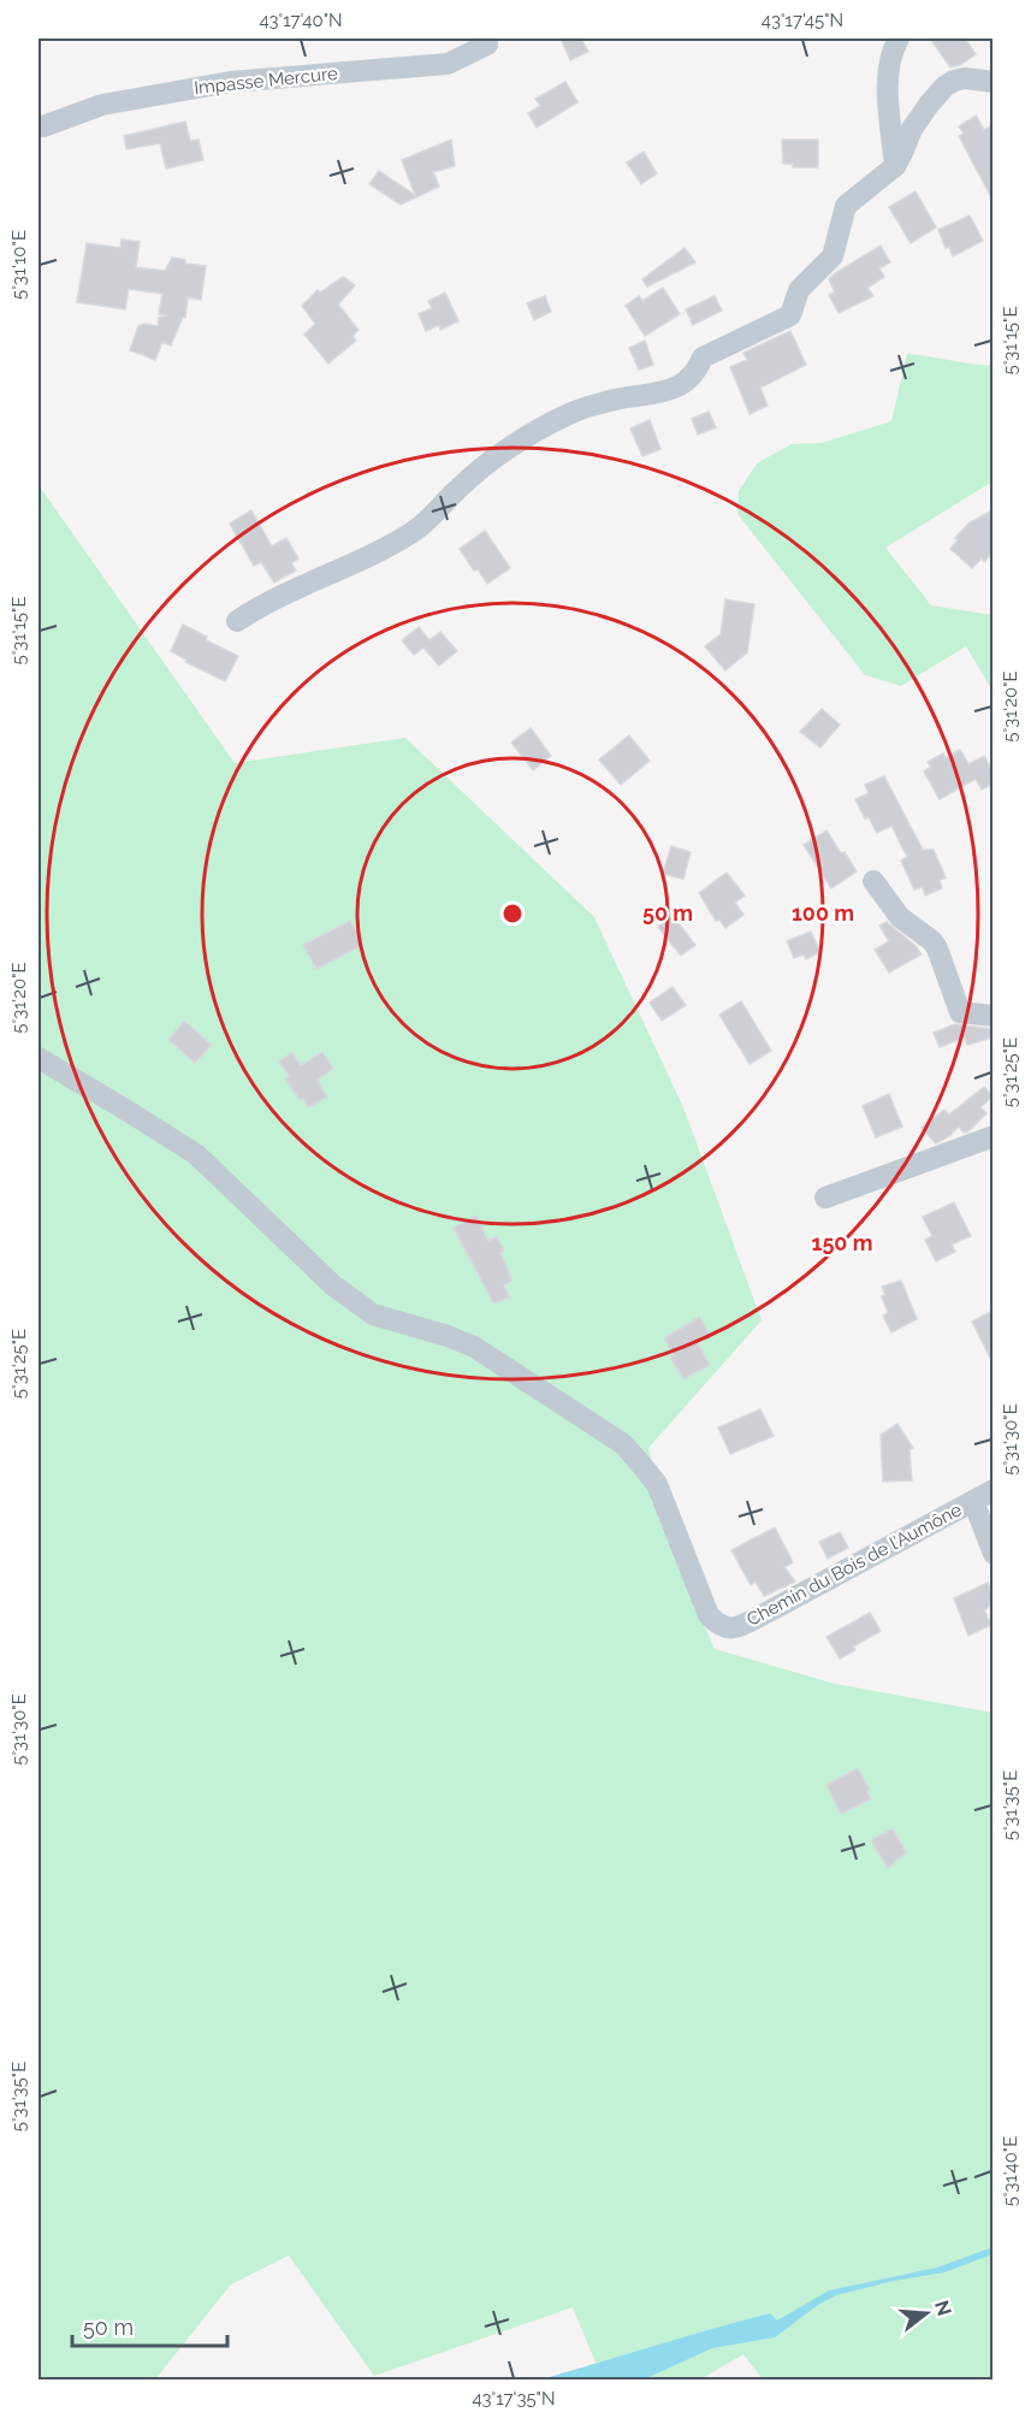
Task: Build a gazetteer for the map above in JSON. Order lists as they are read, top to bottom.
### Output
{
  "streets": {
    "street": ["Impasse Mercure", "Chemin du Bois de l'Aumône"]
  },
  "scale_bar": "50 m",
  "north": "right",
  "coordinates": [
    "43°17'40\"N",
    "43°17'45\"N",
    "5°31'10\"E",
    "5°31'15\"E",
    "5°31'20\"E",
    "5°31'25\"E",
    "5°31'30\"E",
    "5°31'35\"E",
    "5°31'40\"E",
    "43°17'35\"N"
  ],
  "rings": ["50 m", "100 m", "150 m"]
}
